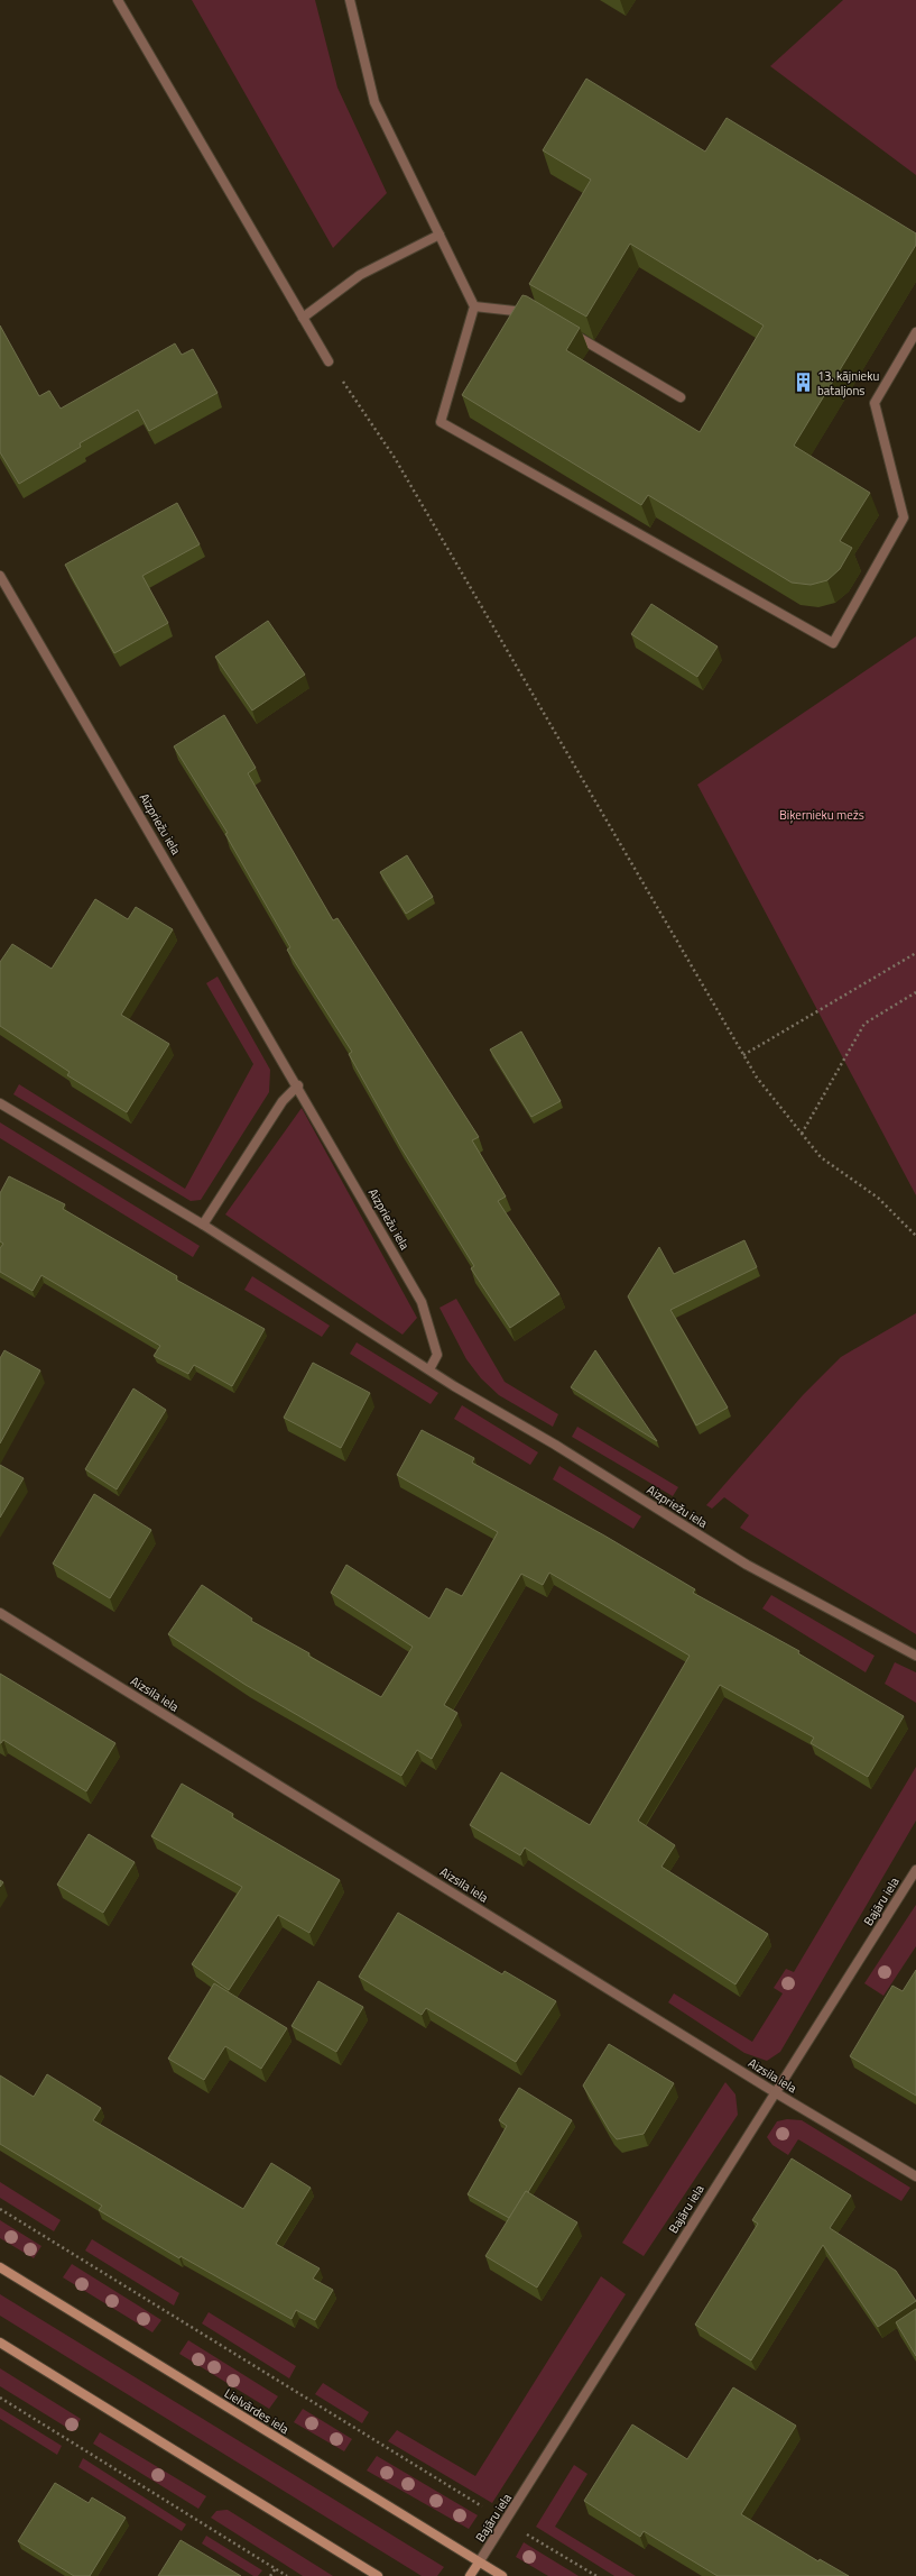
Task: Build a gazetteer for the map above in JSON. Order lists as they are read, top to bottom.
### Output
{
  "streets": {
    "main road": ["Lielvārdes iela"],
    "street": ["Aizpriežu iela", "Aizsila iela", "Bajāru iela"]
  },
  "crossings": [
    ["Aizsila iela", "Bajāru iela"],
    ["Bajāru iela", "Lielvārdes iela"]
  ],
  "parks": ["Biķernieku mežs"],
  "places": {
    "building": ["13. kājnieku bataljons"]
  }
}
